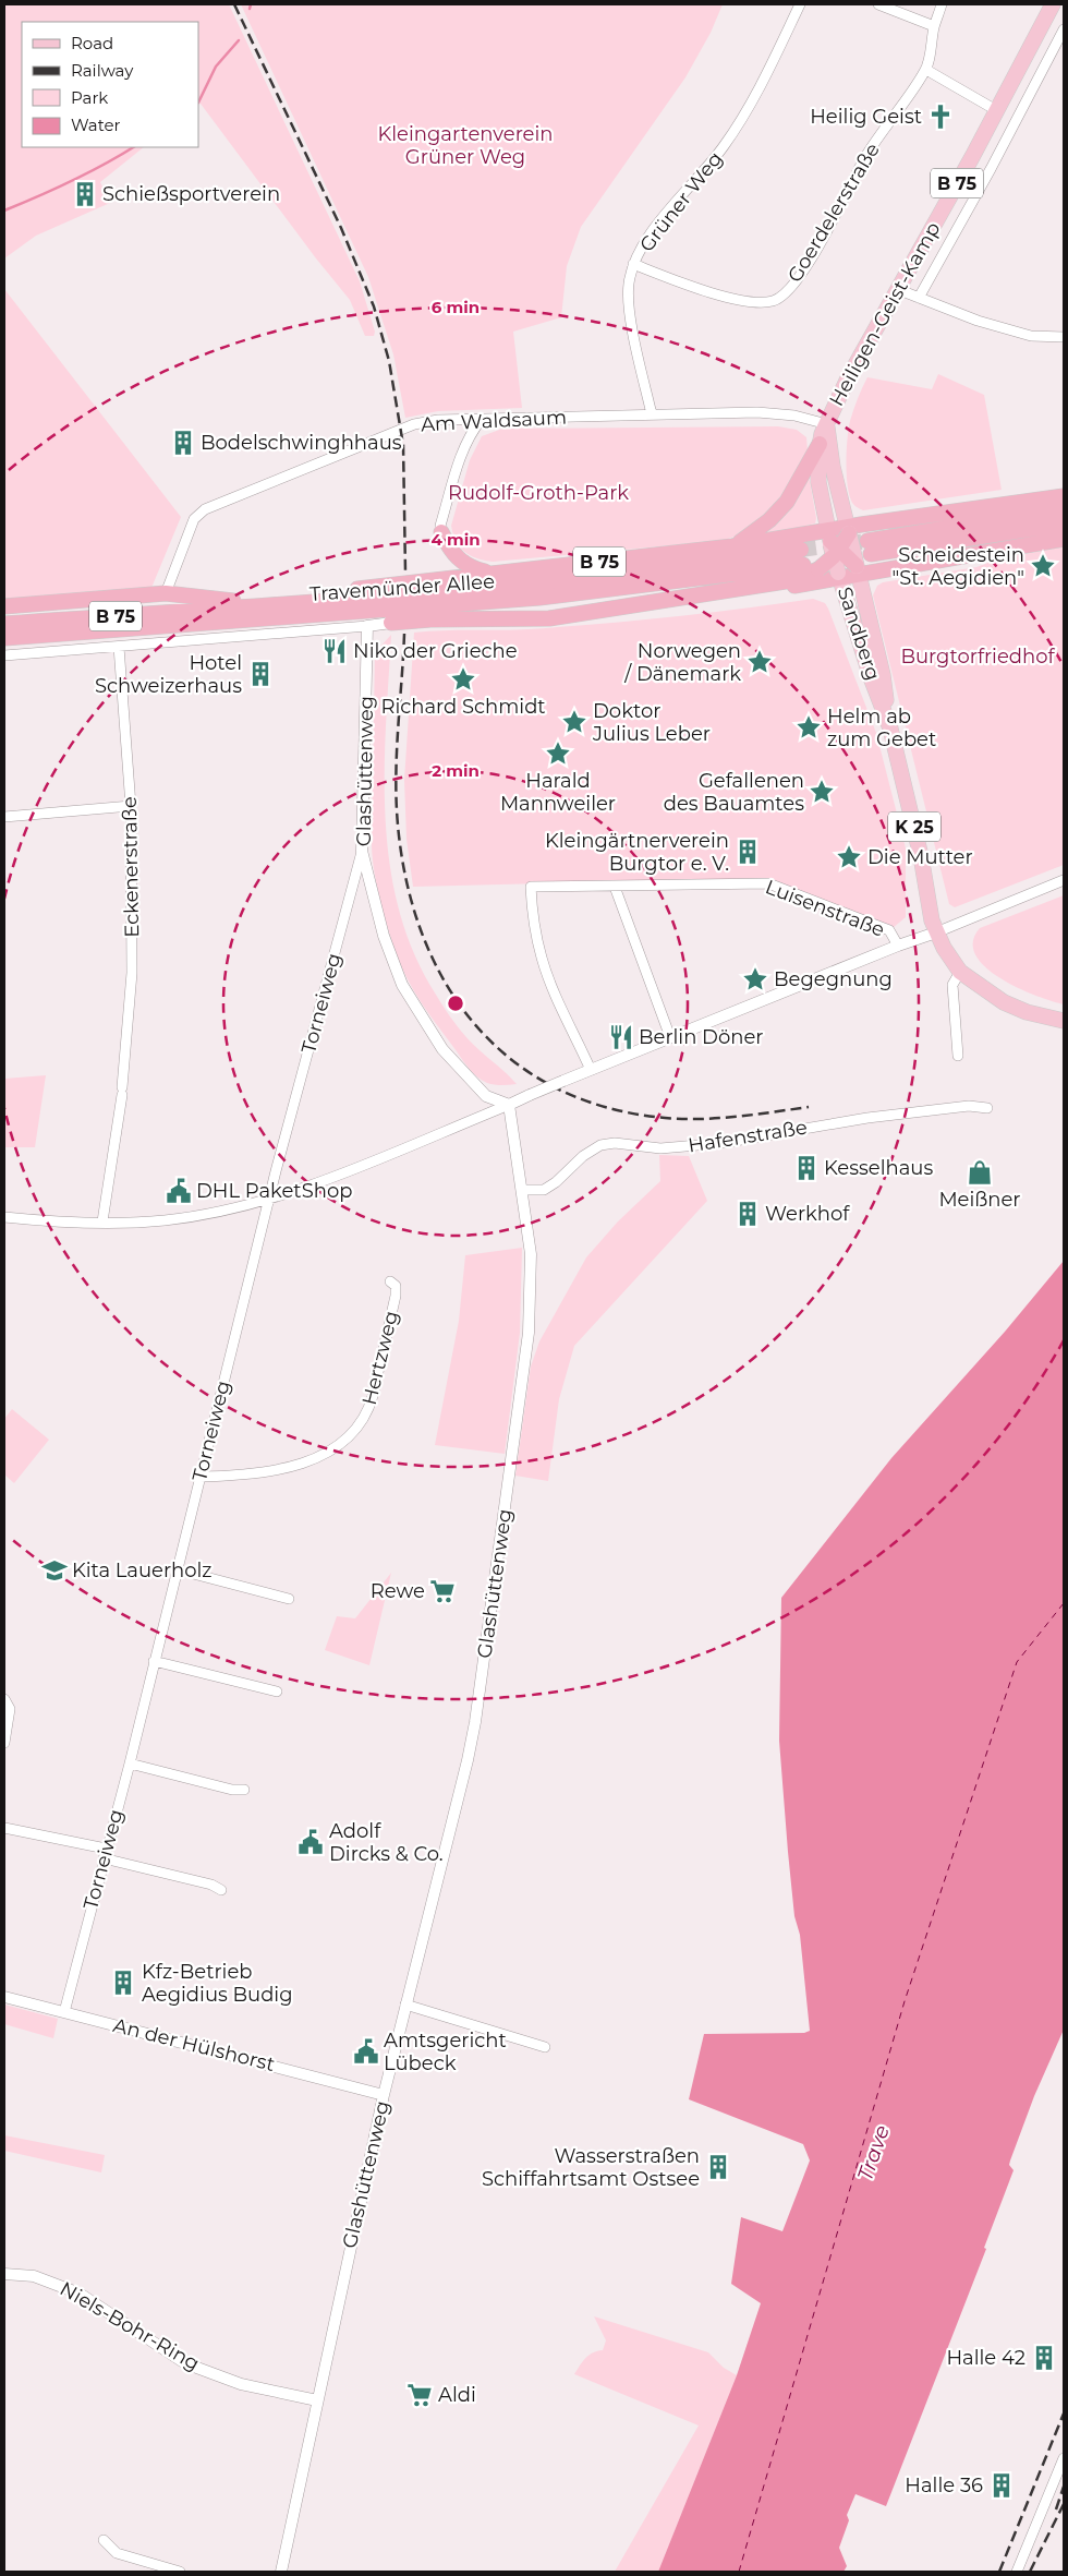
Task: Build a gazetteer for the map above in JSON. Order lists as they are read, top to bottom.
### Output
{
  "streets": {
    "highway": ["B 75", "Travemünder Allee"],
    "main road": ["Heiligen-Geist-Kamp", "Sandberg", "K 25"],
    "street": [
      "Grüner Weg",
      "Goerdelerstraße",
      "Am Waldsaum",
      "Glashüttenweg",
      "Eckenerstraße",
      "Luisenstraße",
      "Torneiweg",
      "Hafenstraße",
      "Hertzweg",
      "An der Hülshorst",
      "Niels-Bohr-Ring"
    ]
  },
  "crossings": [
    ["B 75", "Heiligen-Geist-Kamp"],
    ["B 75", "Travemünder Allee"],
    ["Grüner Weg", "Goerdelerstraße"],
    ["Grüner Weg", "Am Waldsaum"],
    ["Heiligen-Geist-Kamp", "Am Waldsaum"],
    ["Heiligen-Geist-Kamp", "Sandberg"],
    ["Travemünder Allee", "Glashüttenweg"],
    ["Travemünder Allee", "Eckenerstraße"],
    ["Sandberg", "K 25"],
    ["Sandberg", "Luisenstraße"],
    ["Glashüttenweg", "Luisenstraße"],
    ["Glashüttenweg", "Torneiweg"],
    ["Glashüttenweg", "Hafenstraße"],
    ["Glashüttenweg", "An der Hülshorst"],
    ["Glashüttenweg", "Niels-Bohr-Ring"],
    ["K 25", "Luisenstraße"],
    ["Torneiweg", "Hertzweg"],
    ["Torneiweg", "An der Hülshorst"]
  ],
  "water": ["Trave"],
  "parks": ["Kleingartenverein Grüner Weg", "Rudolf-Groth-Park", "Burgtorfriedhof"],
  "places": {
    "church": ["Heilig Geist"],
    "building": [
      "Schießsportverein",
      "Bodelschwinghhaus",
      "Hotel Schweizerhaus",
      "Kleingärtnerverein Burgtor e. V.",
      "Kesselhaus",
      "Werkhof",
      "Kfz-Betrieb Aegidius Budig",
      "Wasserstraßen Schiffahrtsamt Ostsee",
      "Halle 42",
      "Halle 36"
    ],
    "place": [
      "Scheidestein \"St. Aegidien\"",
      "Norwegen / Dänemark",
      "Richard Schmidt",
      "Doktor Julius Leber",
      "Helm ab zum Gebet",
      "Harald Mannweiler",
      "Gefallenen des Bauamtes",
      "Die Mutter",
      "Begegnung"
    ],
    "restaurant": ["Niko der Grieche", "Berlin Döner"],
    "shop": ["Meißner"],
    "public building": ["DHL PaketShop", "Adolf Dircks & Co.", "Amtsgericht Lübeck"],
    "school or university": ["Kita Lauerholz"],
    "supermarket": ["Rewe", "Aldi"]
  },
  "legend": [
    "Road",
    "Railway",
    "Park",
    "Water"
  ],
  "rings": ["6 min", "4 min", "2 min"]
}
